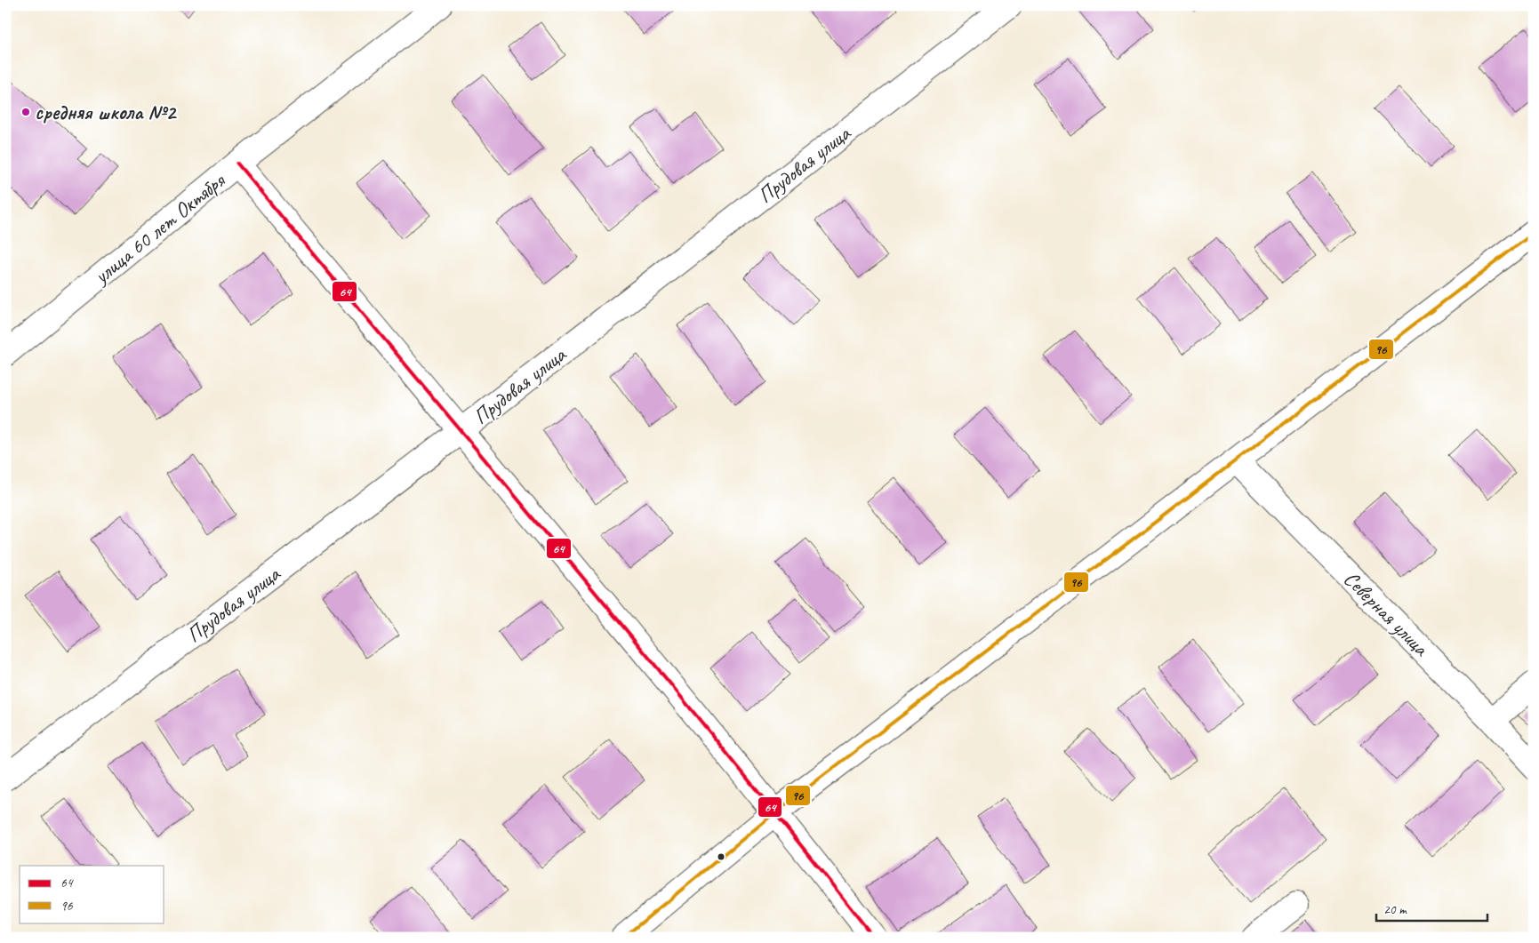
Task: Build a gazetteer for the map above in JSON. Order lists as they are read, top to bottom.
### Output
{
  "streets": {
    "street": ["Прудовая улица", "улица 60 лет Октября", "Северная улица"]
  },
  "places": ["средняя школа №2"],
  "lines": ["transit line 64", "transit line 96"],
  "legend": ["64", "96"],
  "scale_bar": "20 m"
}
